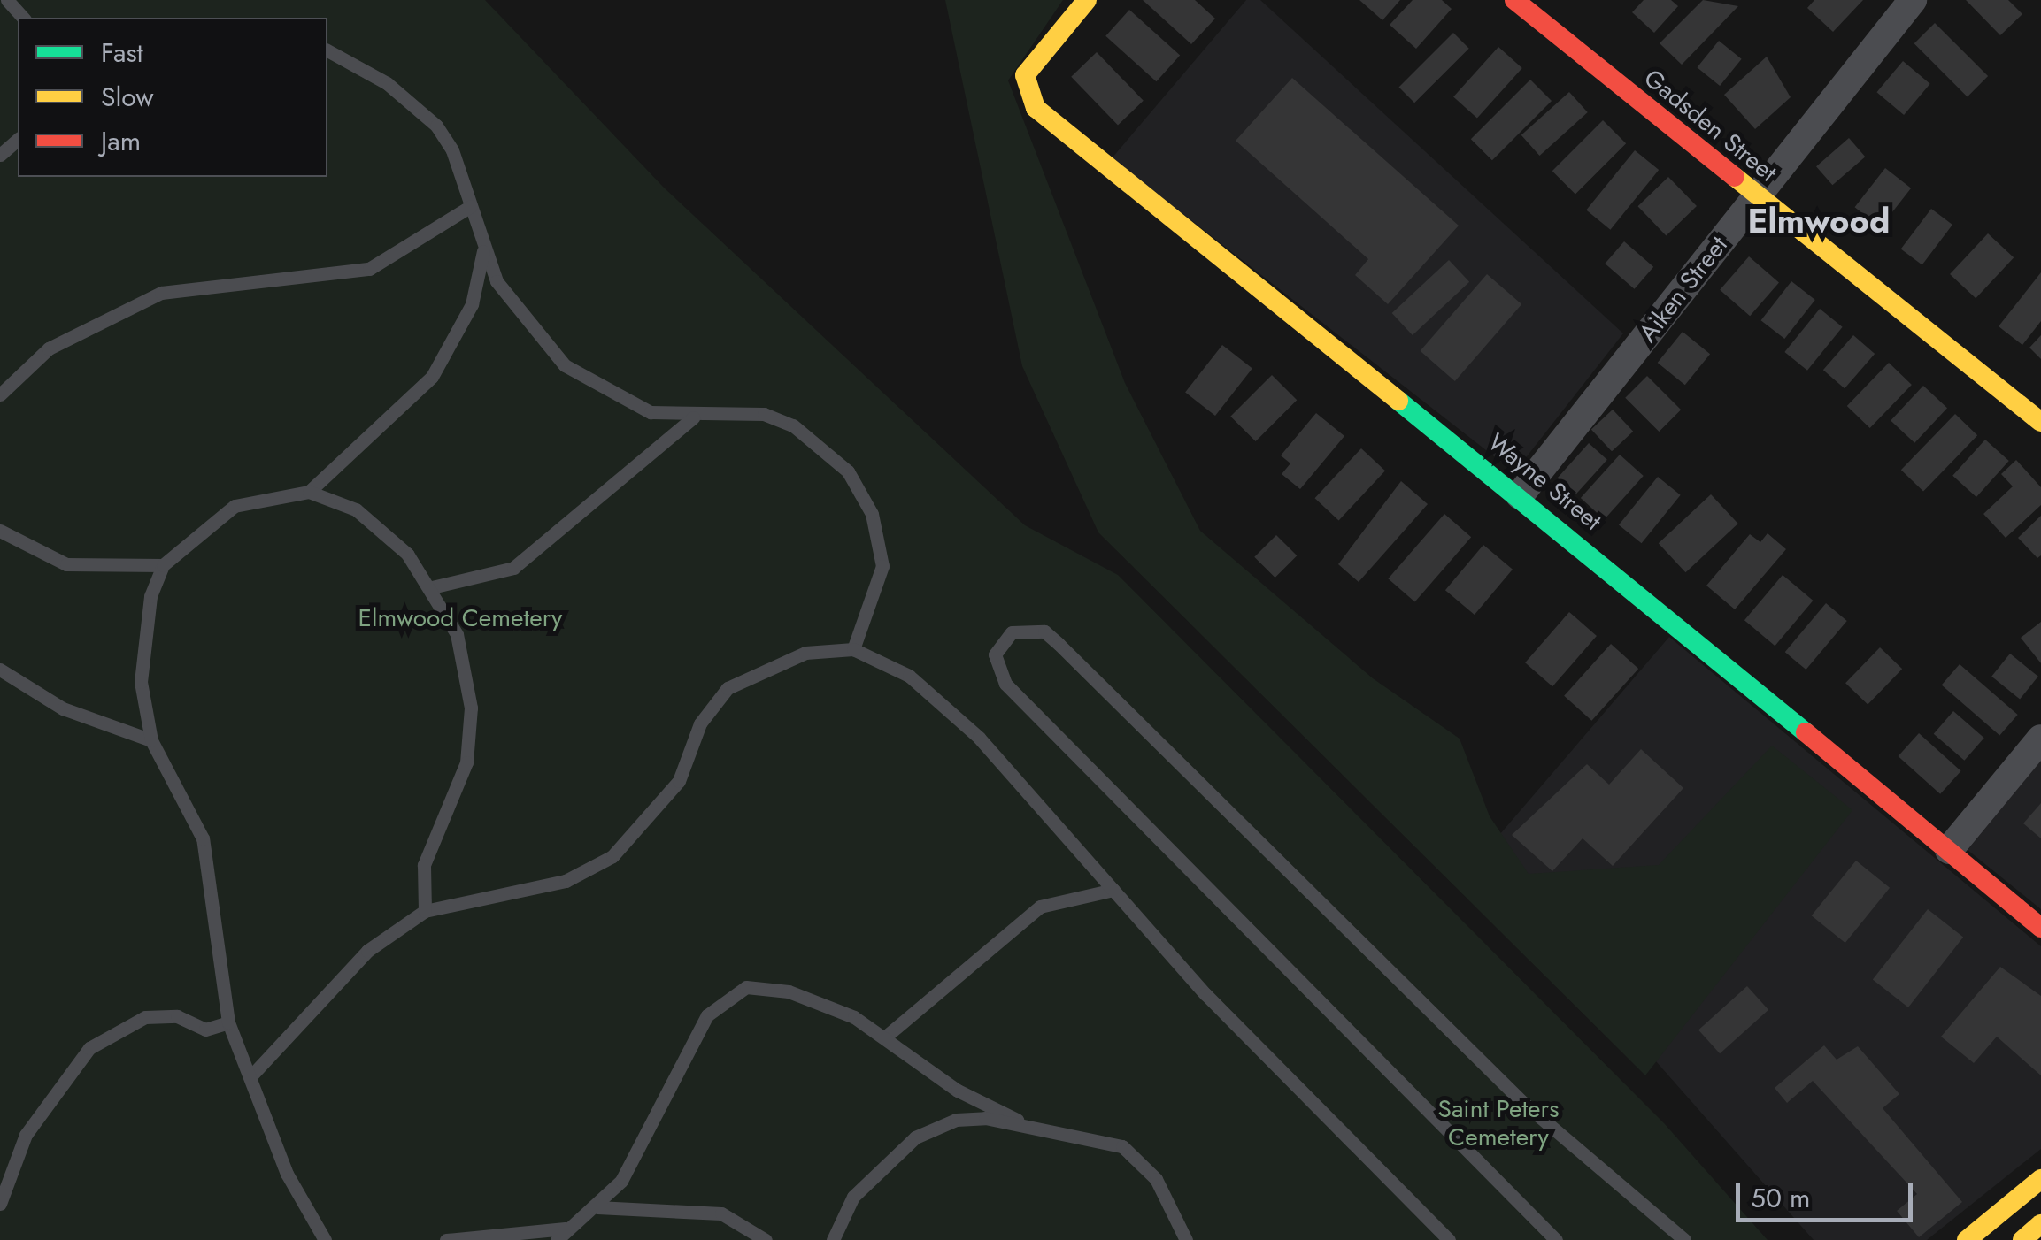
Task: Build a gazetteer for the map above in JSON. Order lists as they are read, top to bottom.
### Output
{
  "streets": {
    "main road": ["Gadsden Street", "Wayne Street"],
    "street": ["Aiken Street"]
  },
  "crossings": [
    ["Gadsden Street", "Aiken Street"],
    ["Aiken Street", "Wayne Street"]
  ],
  "districts": ["Elmwood"],
  "parks": ["Elmwood Cemetery", "Saint Peters Cemetery"],
  "legend": ["Fast", "Slow", "Jam"],
  "scale_bar": "50 m"
}
